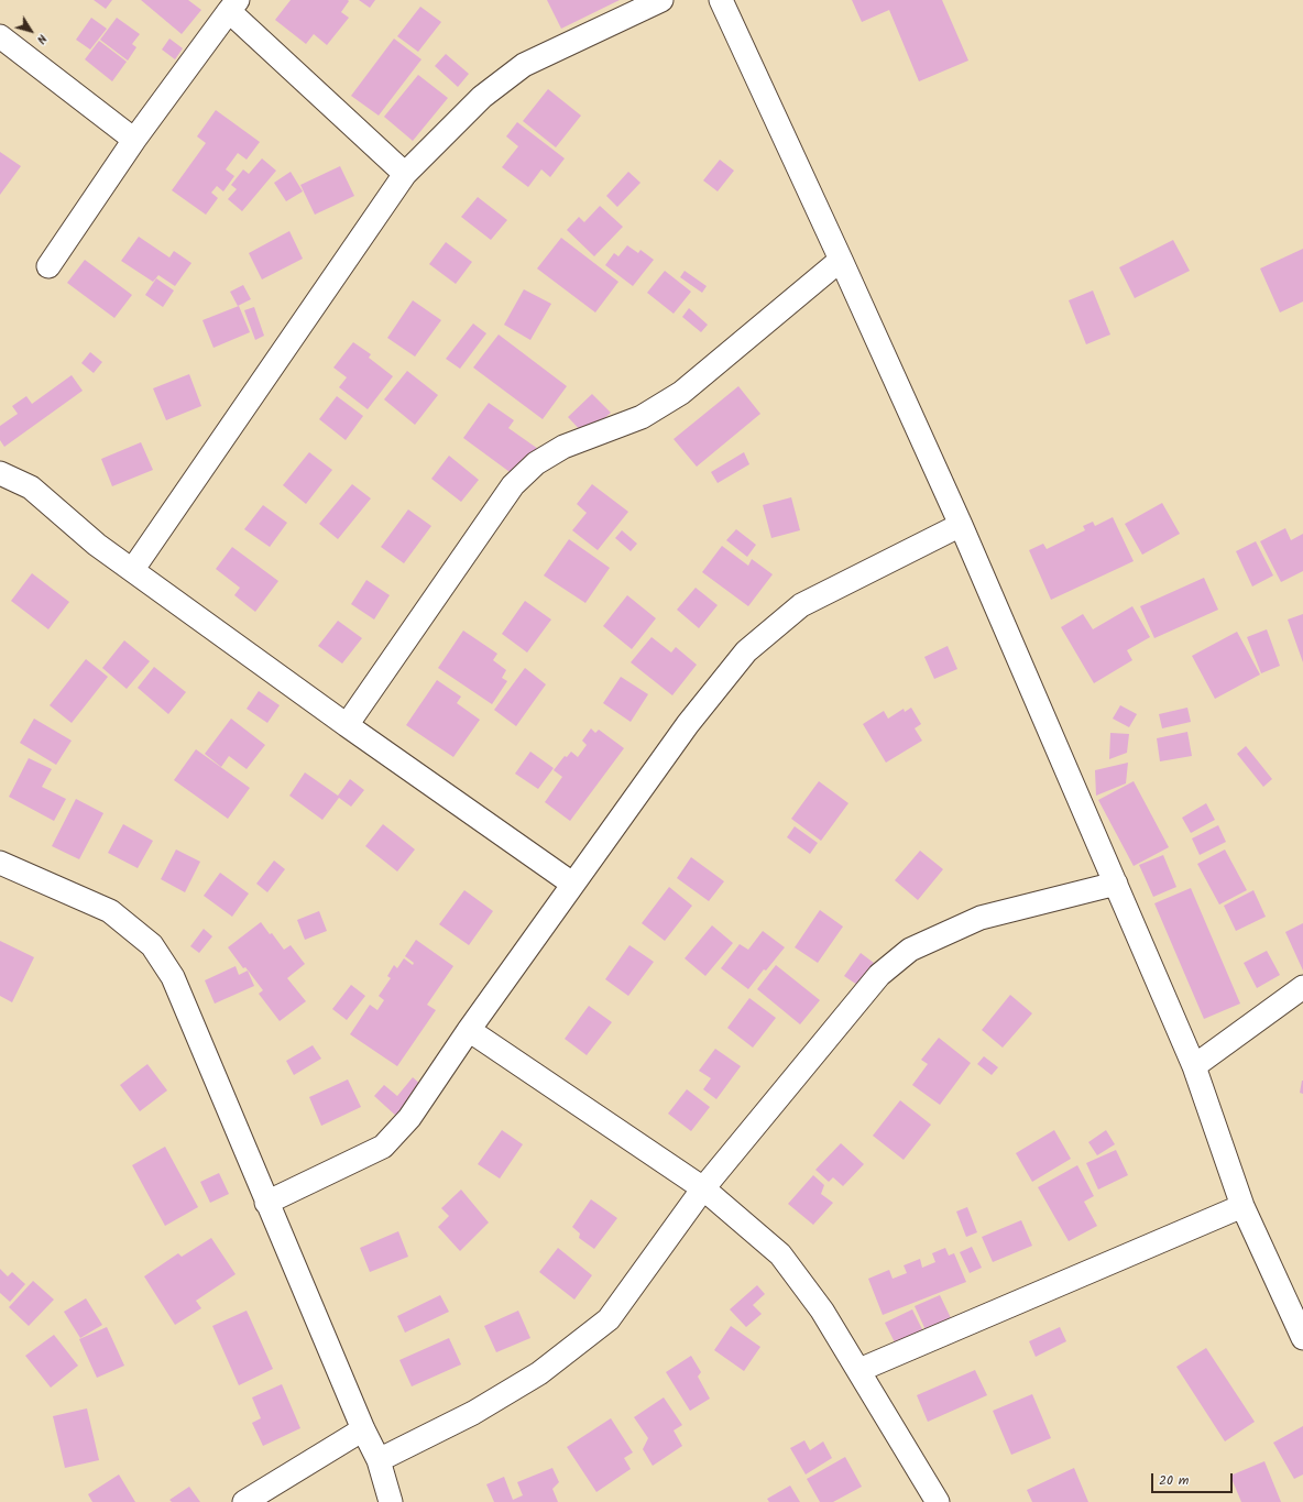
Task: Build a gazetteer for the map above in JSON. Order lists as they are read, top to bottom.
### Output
{
  "scale_bar": "20 m",
  "north": "bottom right"
}
